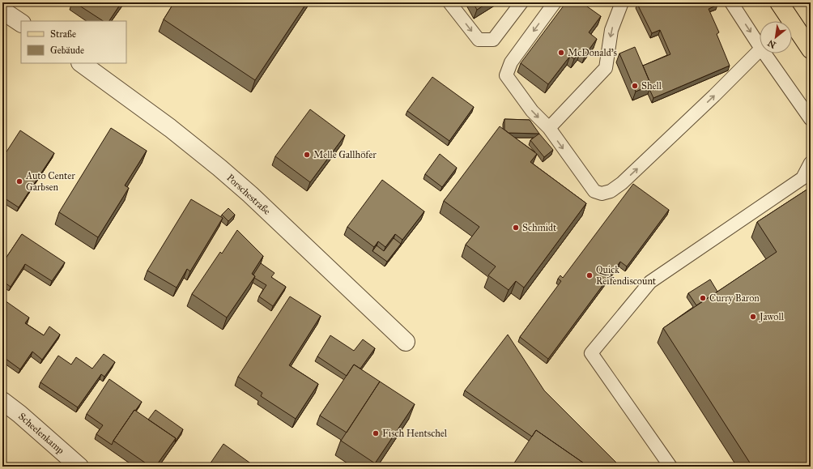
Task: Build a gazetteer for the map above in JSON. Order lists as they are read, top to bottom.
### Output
{
  "streets": {
    "street": ["Porschestraße", "Scheelenkamp"]
  },
  "places": [
    "McDonald's",
    "Shell",
    "Melle Gallhöfer",
    "Auto Center Garbsen",
    "Schmidt",
    "Quick Reifendiscount",
    "Curry Baron",
    "Jawoll",
    "Fisch Hentschel"
  ],
  "legend": ["Straße", "Gebäude"],
  "north": "bottom left"
}
